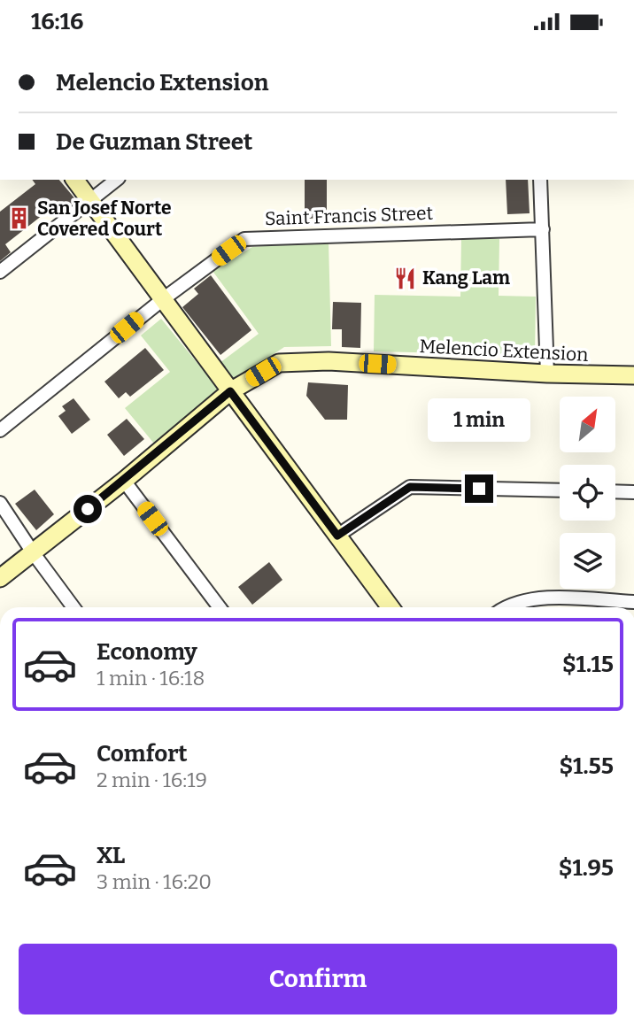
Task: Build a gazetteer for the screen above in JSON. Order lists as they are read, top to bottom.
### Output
{
  "streets": {
    "street": ["Saint Francis Street", "Melencio Extension"]
  },
  "places": {
    "building": ["San Josef Norte Covered Court"],
    "restaurant": ["Kang Lam"]
  },
  "north": "top right",
  "page": {
    "status": "16:16",
    "banner": ["Melencio Extension", "De Guzman Street"],
    "bubble": "1 min",
    "list": [
      {
        "name": "Economy",
        "note": "1 min · 16:18",
        "value": "$1.15"
      },
      {
        "name": "Comfort",
        "note": "2 min · 16:19",
        "value": "$1.55"
      },
      {
        "name": "XL",
        "note": "3 min · 16:20",
        "value": "$1.95"
      }
    ],
    "buttons": "Confirm"
  }
}
